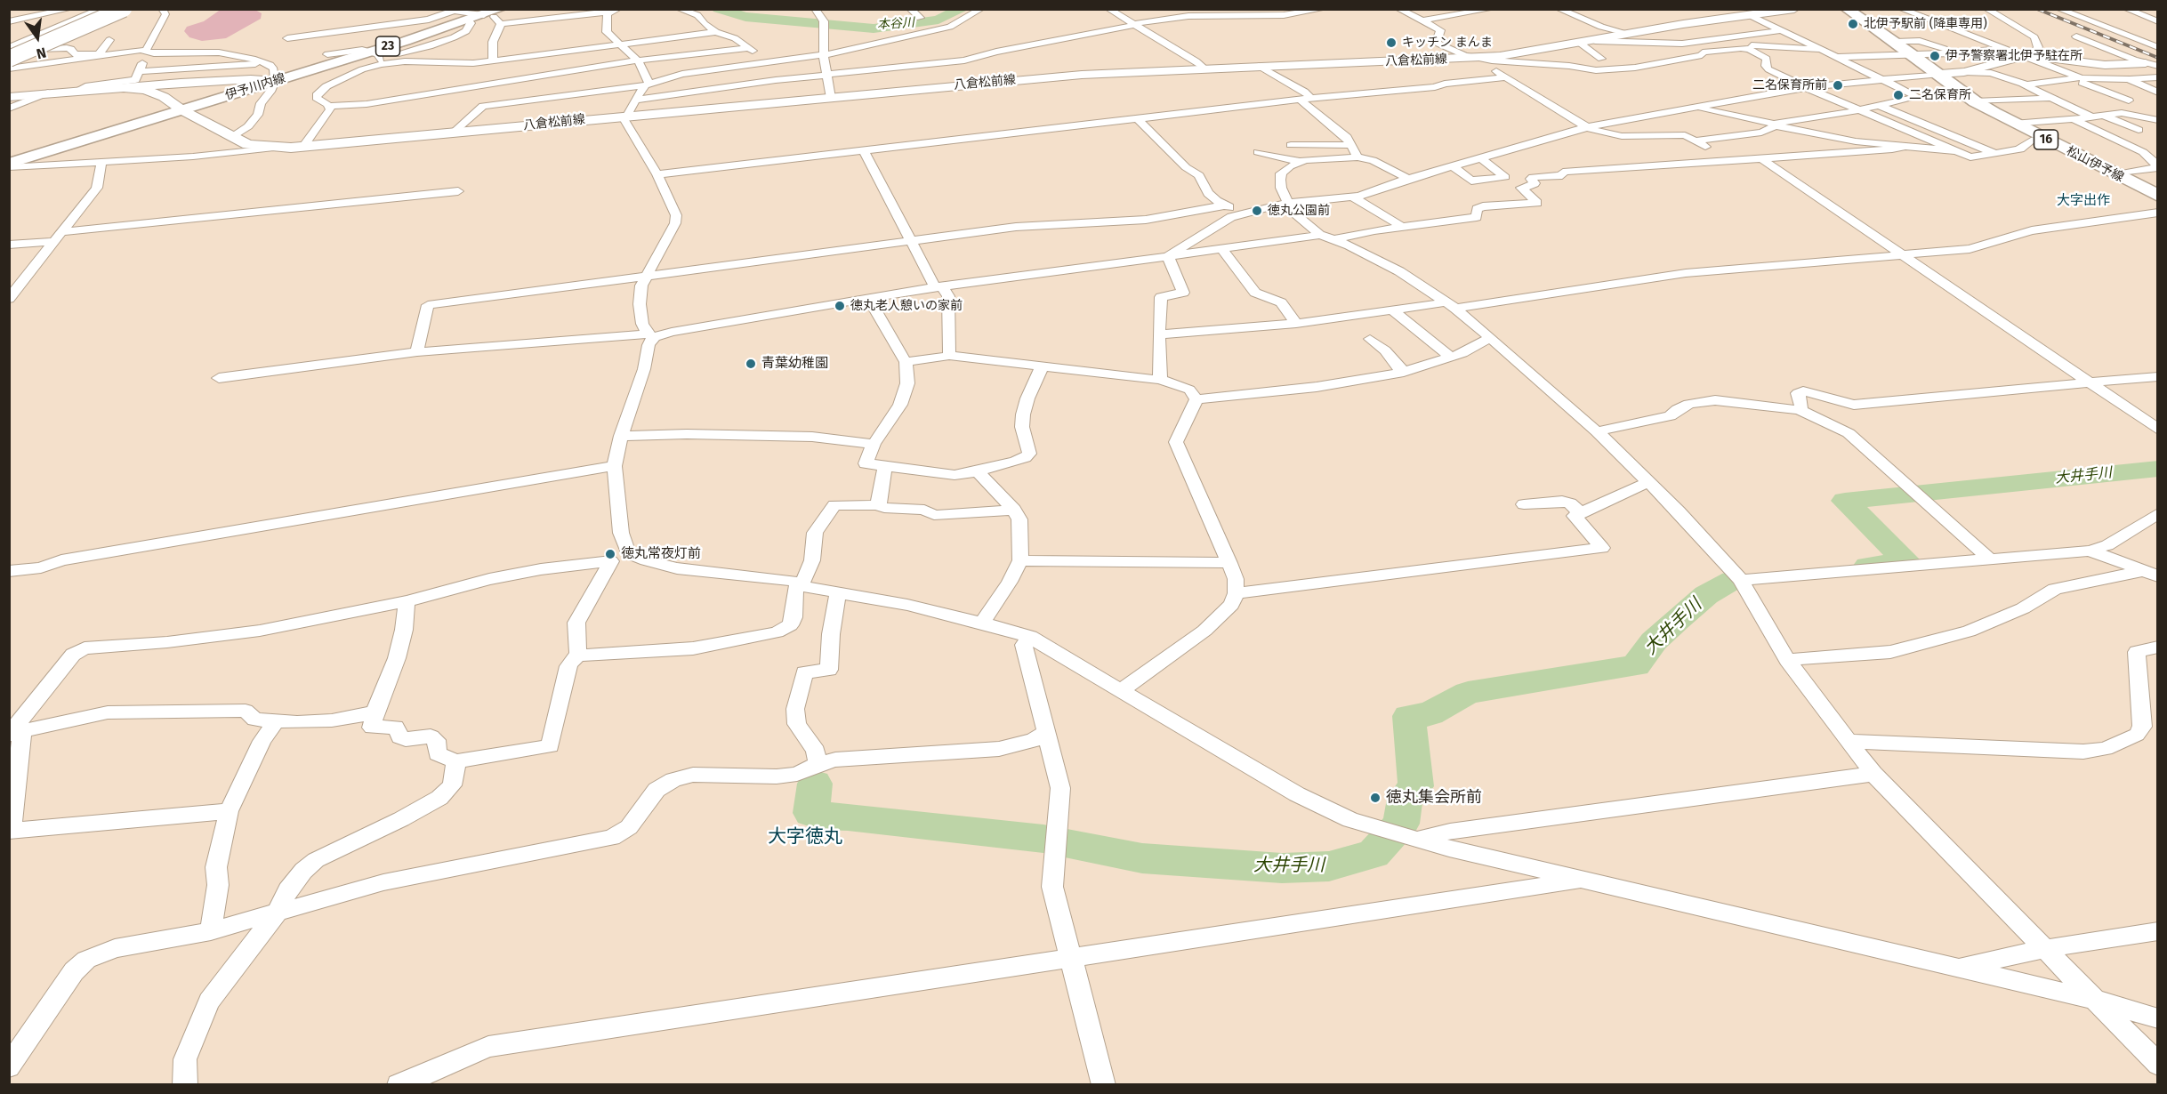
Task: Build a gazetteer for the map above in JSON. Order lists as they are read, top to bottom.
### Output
{
  "streets": {
    "main road": [
      "23",
      "八倉松前線",
      "伊予川内線",
      "16",
      "松山伊予線"
    ]
  },
  "crossings": [
    ["八倉松前線", "伊予川内線"]
  ],
  "districts": ["大字出作", "大字徳丸"],
  "water": ["本谷川", "大井手川"],
  "places": [
    "北伊予駅前 (降車専用)",
    "キッチン まんま",
    "伊予警察署北伊予駐在所",
    "二名保育所前",
    "二名保育所",
    "徳丸公園前",
    "徳丸老人憩いの家前",
    "青葉幼稚園",
    "徳丸常夜灯前",
    "徳丸集会所前"
  ],
  "north": "bottom"
}
